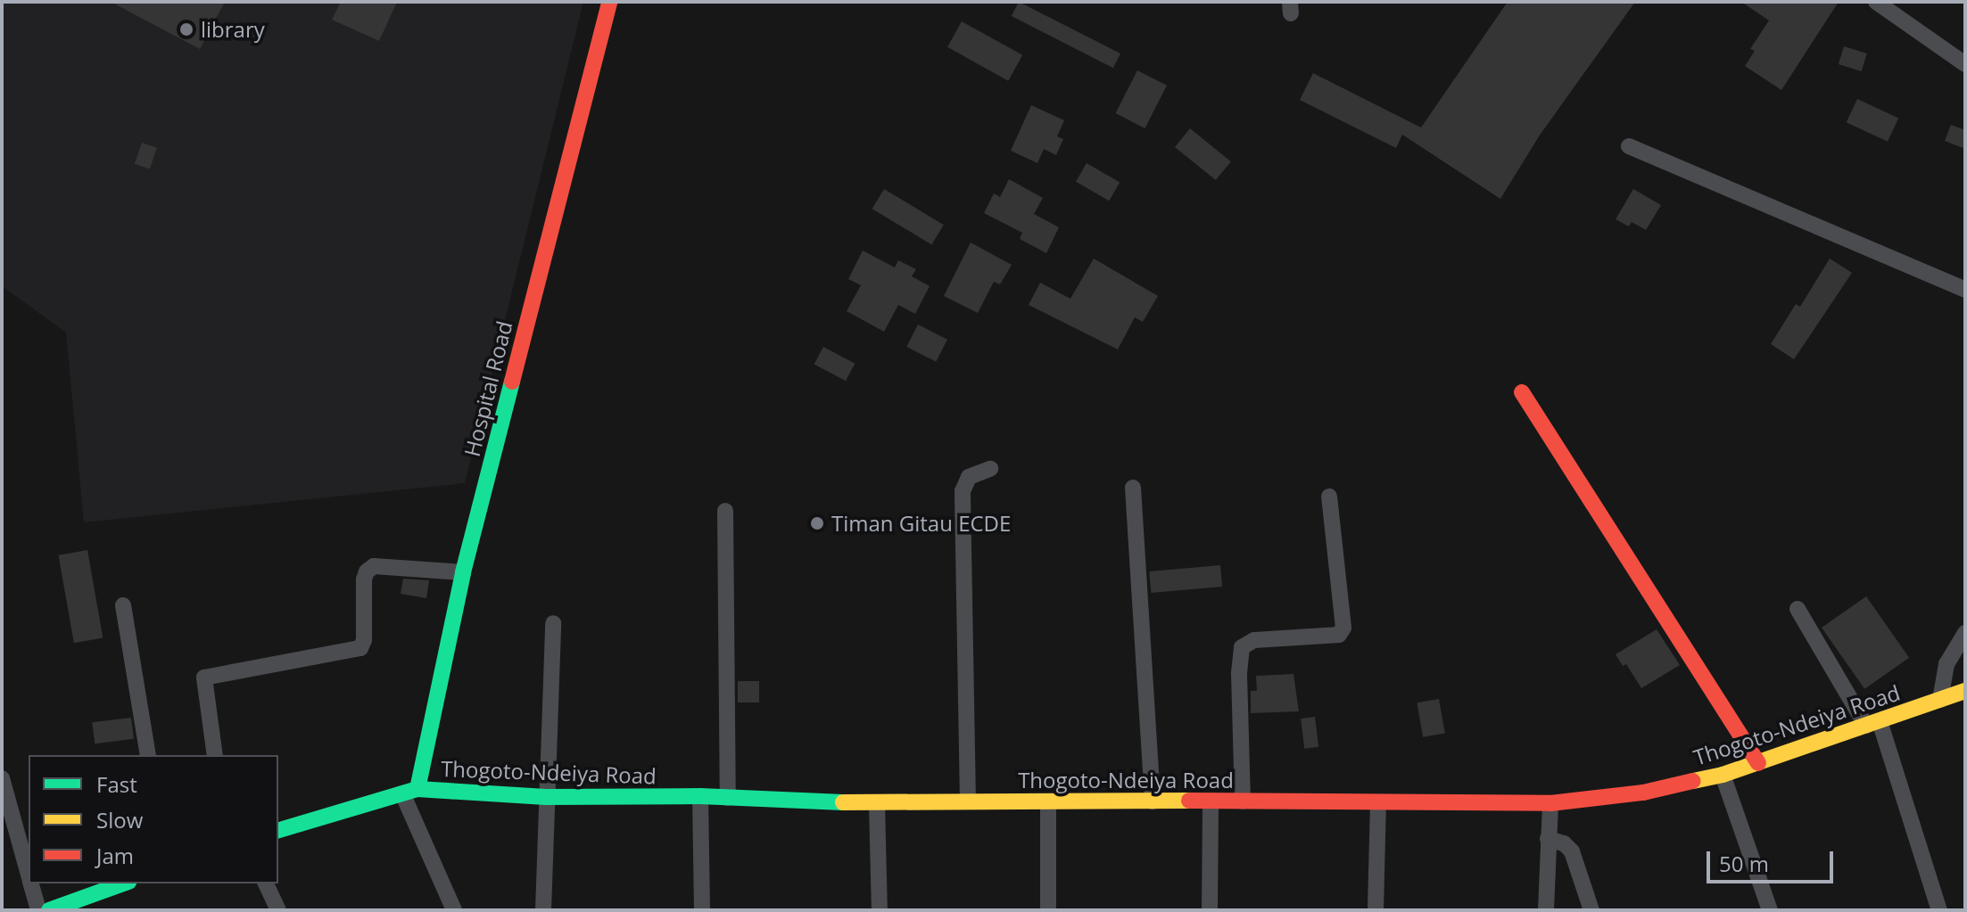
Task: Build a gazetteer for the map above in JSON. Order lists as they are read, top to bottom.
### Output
{
  "streets": {
    "main road": ["Hospital Road", "Thogoto-Ndeiya Road"]
  },
  "crossings": [
    ["Hospital Road", "Thogoto-Ndeiya Road"]
  ],
  "places": ["library", "Timan Gitau ECDE"],
  "legend": ["Fast", "Slow", "Jam"],
  "scale_bar": "50 m"
}
